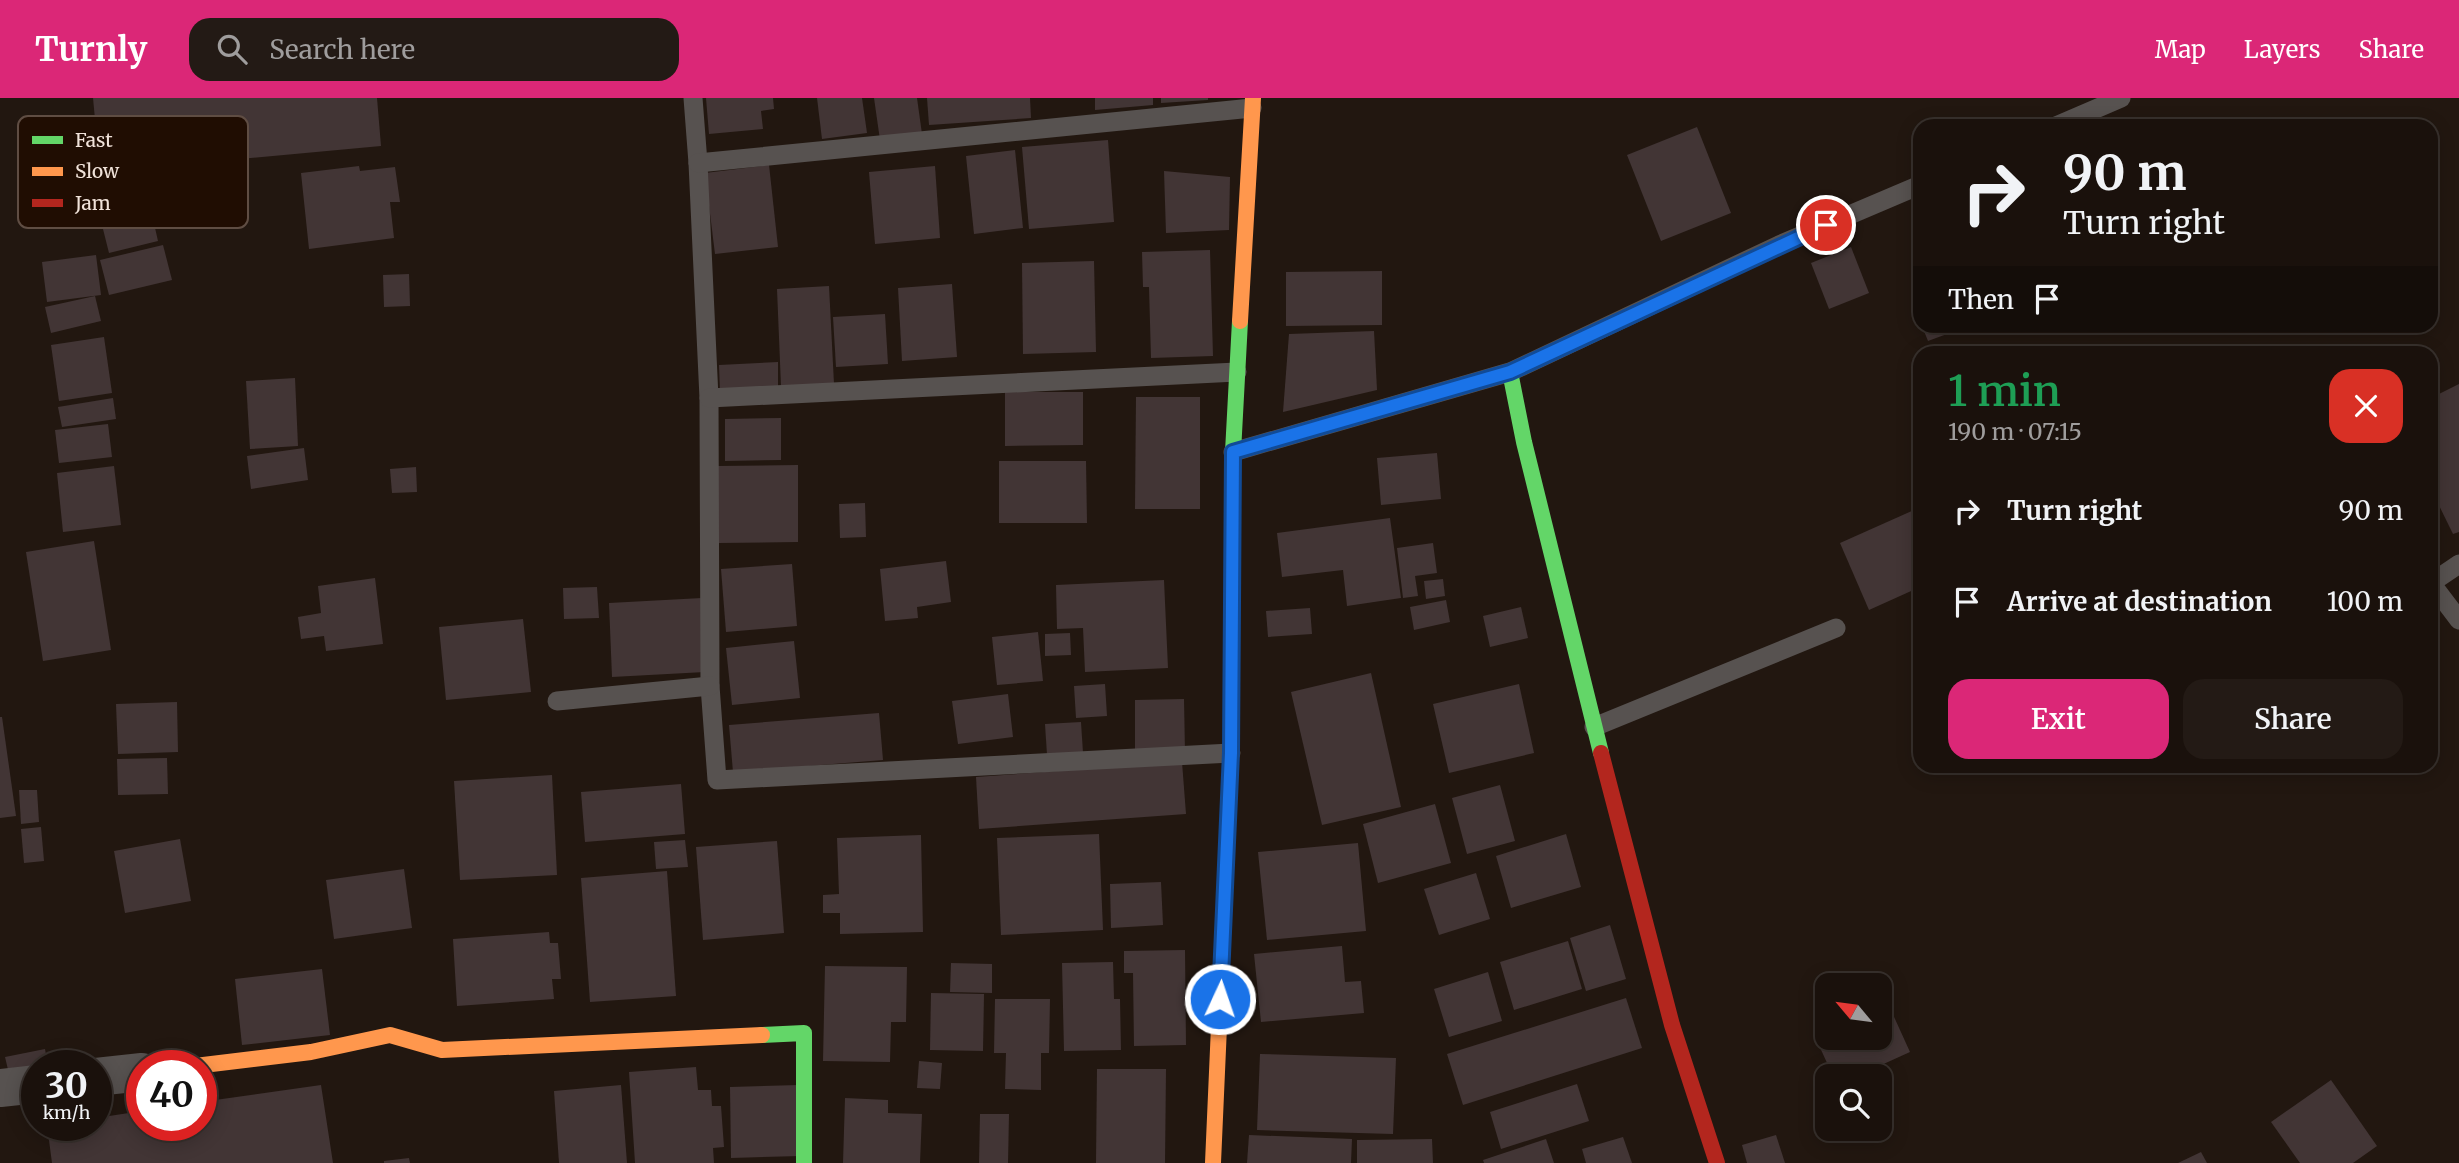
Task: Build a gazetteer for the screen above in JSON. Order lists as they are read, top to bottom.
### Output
{
  "legend": ["Fast", "Slow", "Jam"],
  "north": "top left",
  "page": {
    "header": "Turnly",
    "search": "Search here",
    "nav": ["Map", "Layers", "Share"],
    "turn": ["90 m", "Turn right"],
    "then": "Then",
    "heading": ["1 min", "190 m · 07:15"],
    "list": [
      {
        "name": "Turn right",
        "value": "90 m"
      },
      {
        "name": "Arrive at destination",
        "value": "100 m"
      }
    ],
    "buttons": ["Exit", "Share"],
    "speed": "30 km/h",
    "limit": "40"
  }
}
